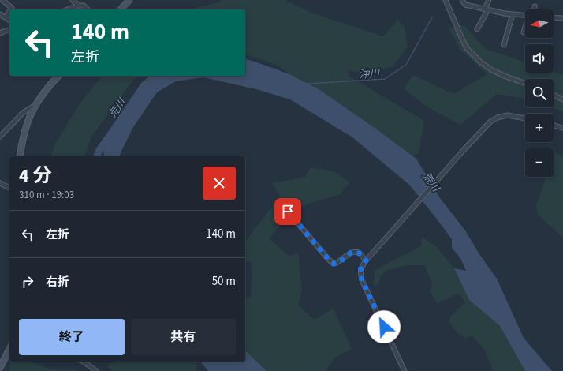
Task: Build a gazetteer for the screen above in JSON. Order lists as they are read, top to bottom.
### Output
{
  "water": ["沖川", "荒川"],
  "north": "left",
  "page": {
    "map_buttons": ["+", "−"],
    "turn": ["140 m", "左折"],
    "heading": ["4 分", "310 m · 19:03"],
    "list": [
      {
        "name": "左折",
        "value": "140 m"
      },
      {
        "name": "右折",
        "value": "50 m"
      }
    ],
    "buttons": ["終了", "共有"]
  }
}
